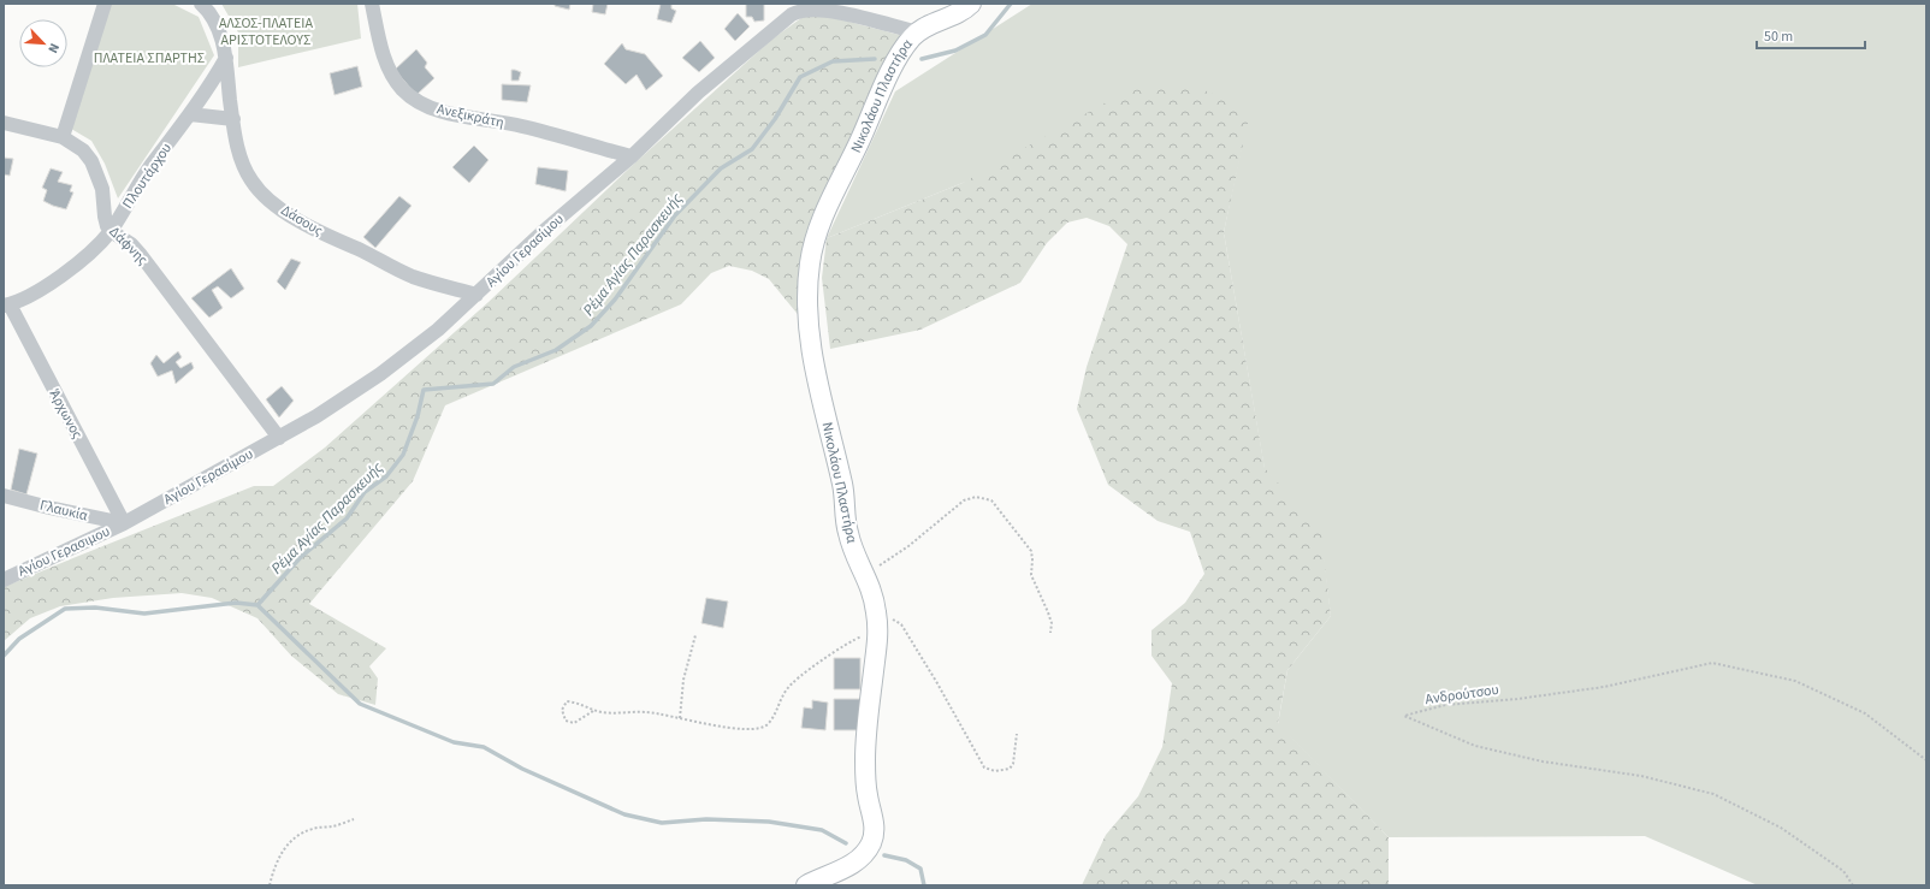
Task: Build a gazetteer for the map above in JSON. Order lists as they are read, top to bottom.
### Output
{
  "streets": {
    "street": [
      "Νικολάου Πλαστήρα",
      "Ανεξικράτη",
      "Πλουτάρχου",
      "Δάσους",
      "Δάφνης",
      "Αγίου Γερασίμου",
      "Άρχωνος",
      "Γλαυκία",
      "Αγίου Γερασιμου"
    ],
    "path": ["Ανδρούτσου"]
  },
  "crossings": [
    ["Νικολάου Πλαστήρα", "Αγίου Γερασίμου"],
    ["Ανεξικράτη", "Αγίου Γερασίμου"],
    ["Πλουτάρχου", "Δάσους"],
    ["Πλουτάρχου", "Δάφνης"],
    ["Πλουτάρχου", "Άρχωνος"],
    ["Δάσους", "Αγίου Γερασίμου"],
    ["Δάφνης", "Αγίου Γερασίμου"],
    ["Αγίου Γερασίμου", "Άρχωνος"],
    ["Αγίου Γερασίμου", "Γλαυκία"],
    ["Αγίου Γερασίμου", "Αγίου Γερασιμου"],
    ["Άρχωνος", "Γλαυκία"],
    ["Άρχωνος", "Αγίου Γερασιμου"],
    ["Γλαυκία", "Αγίου Γερασιμου"]
  ],
  "water": ["Ρέμα Αγίας Παρασκευής"],
  "parks": ["ΑΛΣΟΣ-ΠΛΑΤΕΙΑ ΑΡΙΣΤΟΤΕΛΟΥΣ", "ΠΛΑΤΕΙΑ ΣΠΑΡΤΗΣ"],
  "scale_bar": "50 m",
  "north": "bottom right"
}
